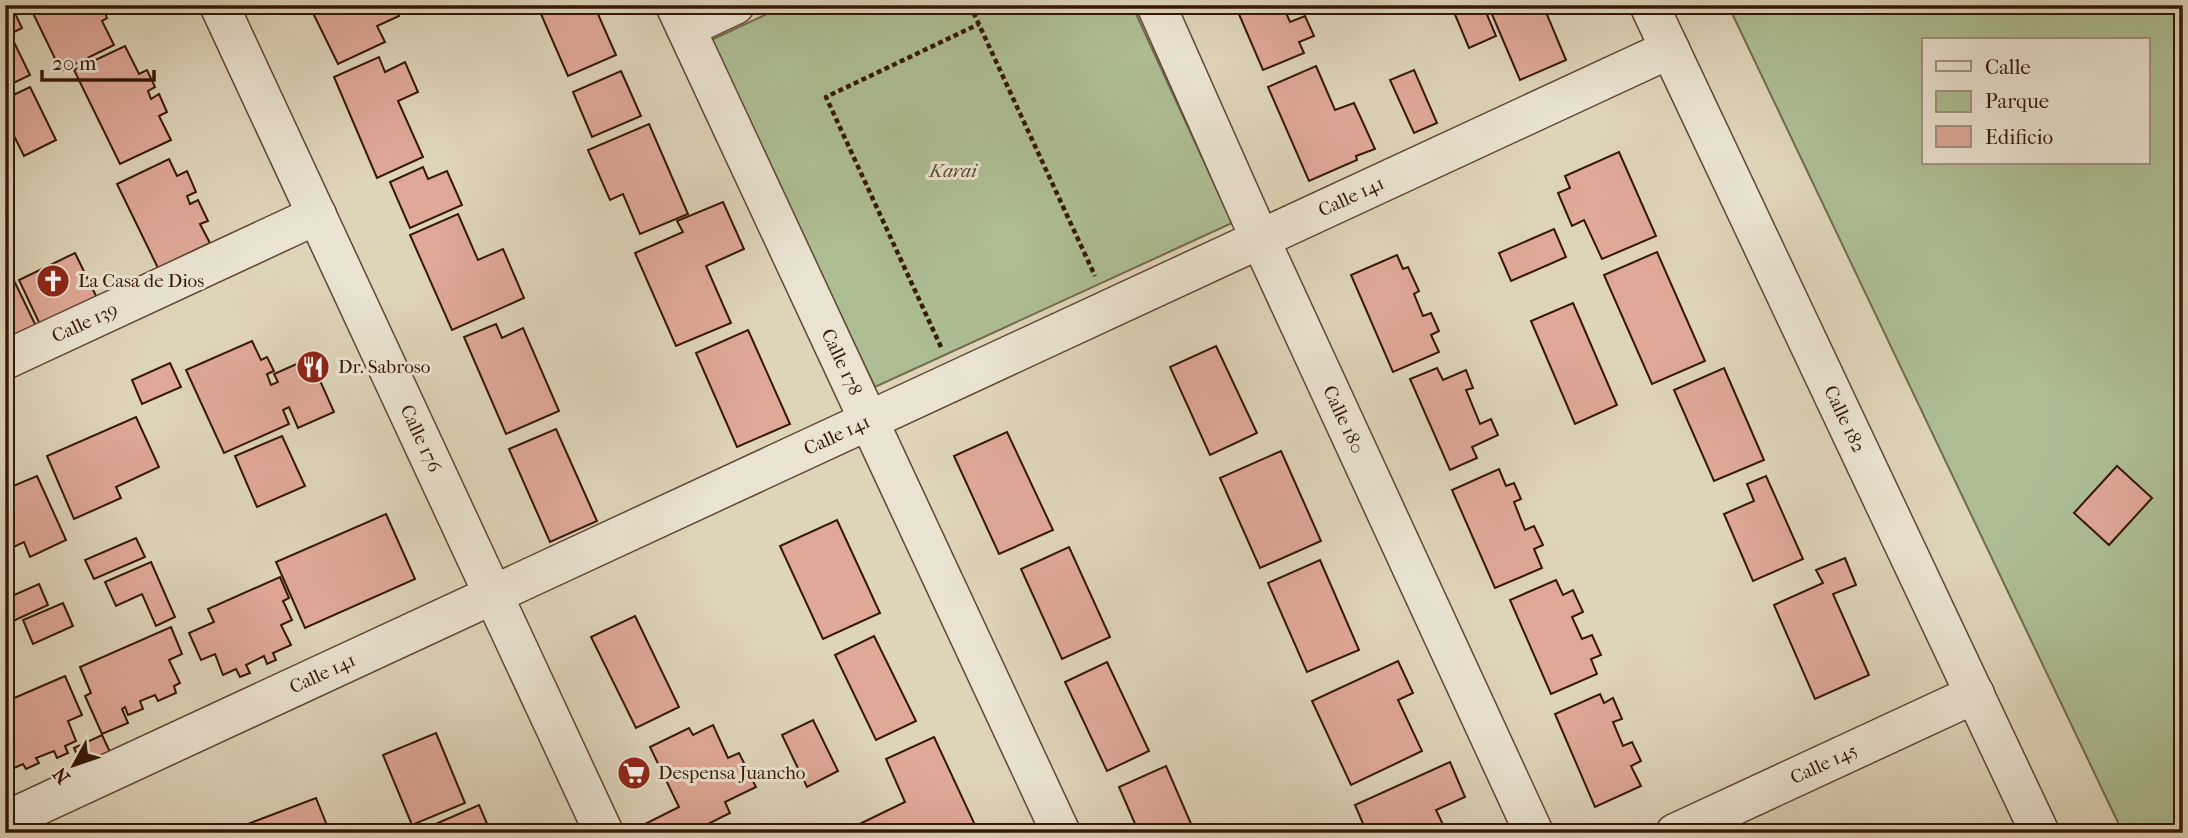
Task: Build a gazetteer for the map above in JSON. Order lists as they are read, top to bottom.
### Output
{
  "streets": {
    "street": [
      "Calle 141",
      "Calle 139",
      "Calle 178",
      "Calle 182",
      "Calle 180",
      "Calle 176",
      "Calle 145"
    ]
  },
  "crossings": [
    ["Calle 141", "Calle 178"],
    ["Calle 141", "Calle 182"],
    ["Calle 141", "Calle 180"],
    ["Calle 141", "Calle 176"],
    ["Calle 139", "Calle 176"],
    ["Calle 182", "Calle 145"]
  ],
  "parks": ["Karai"],
  "places": {
    "church": ["La Casa de Dios"],
    "restaurant": ["Dr. Sabroso"],
    "supermarket": ["Despensa Juancho"]
  },
  "legend": ["Calle", "Parque", "Edificio"],
  "scale_bar": "20 m",
  "north": "bottom left"
}
